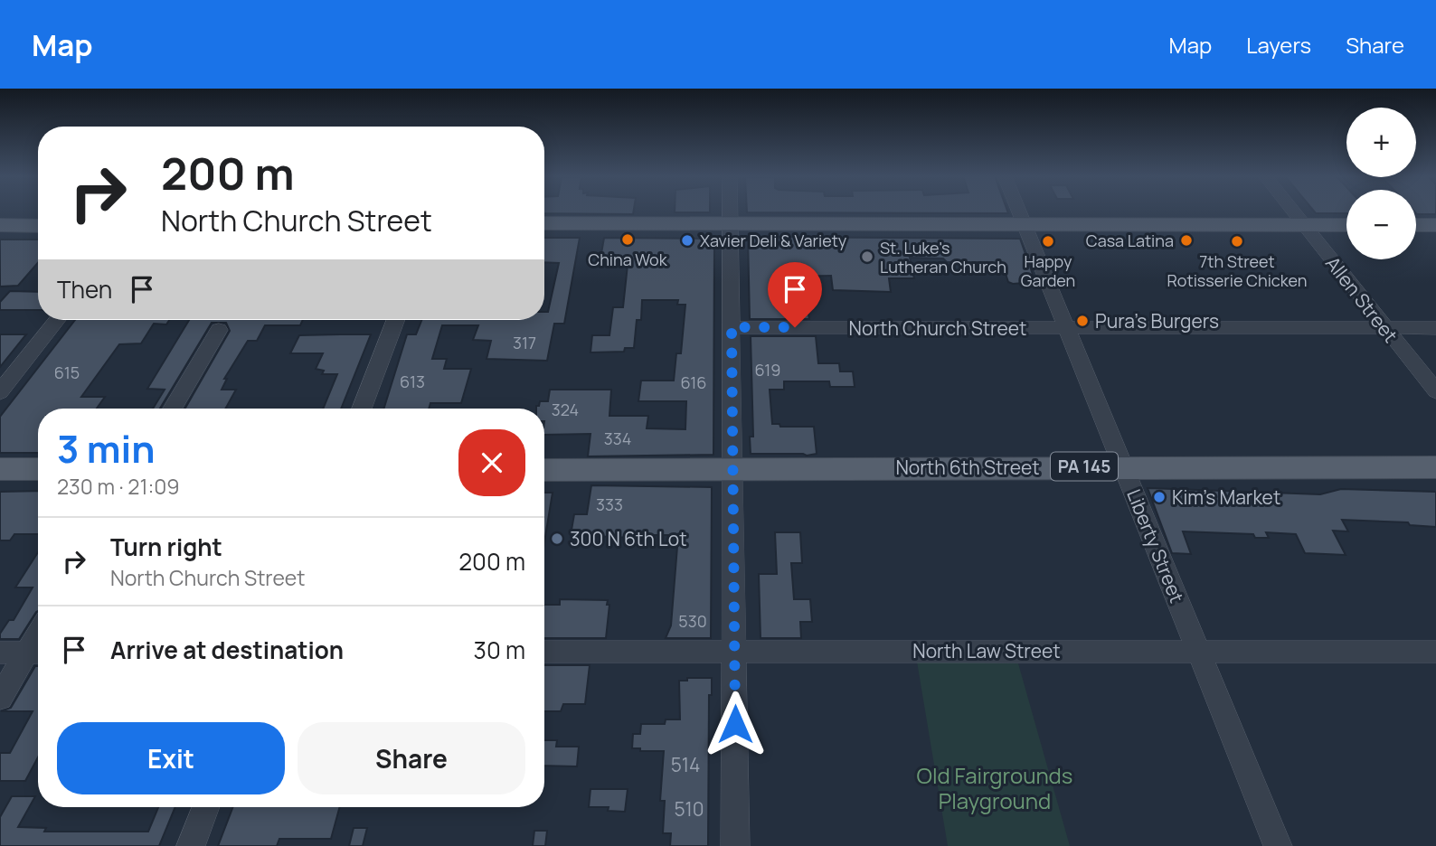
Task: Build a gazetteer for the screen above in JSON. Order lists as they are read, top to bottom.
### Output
{
  "streets": {
    "main road": ["PA 145", "North 6th Street"],
    "street": [
      "Allen Street",
      "North Church Street",
      "Liberty Street",
      "North Law Street"
    ]
  },
  "crossings": [
    ["Allen Street", "North Church Street"],
    ["North Church Street", "Liberty Street"],
    ["North 6th Street", "Liberty Street"],
    ["Liberty Street", "North Law Street"]
  ],
  "parks": ["Old Fairgrounds Playground"],
  "places": [
    "China Wok",
    "Xavier Deli & Variety",
    "Casa Latina",
    "Happy Garden",
    "7th Street Rotisserie Chicken",
    "St. Luke's Lutheran Church",
    "Pura's Burgers",
    "Kim's Market",
    "300 N 6th Lot"
  ],
  "house_numbers": [
    "317",
    "619",
    "615",
    "613",
    "616",
    "324",
    "334",
    "333",
    "530",
    "514",
    "510"
  ],
  "page": {
    "header": "Map",
    "nav": ["Map", "Layers", "Share"],
    "map_buttons": ["+", "−"],
    "turn": ["200 m", "North Church Street"],
    "then": "Then",
    "heading": ["3 min", "230 m · 21:09"],
    "list": [
      {
        "name": "Turn right",
        "note": "North Church Street",
        "value": "200 m"
      },
      {
        "name": "Arrive at destination",
        "value": "30 m"
      }
    ],
    "buttons": ["Exit", "Share"]
  }
}
